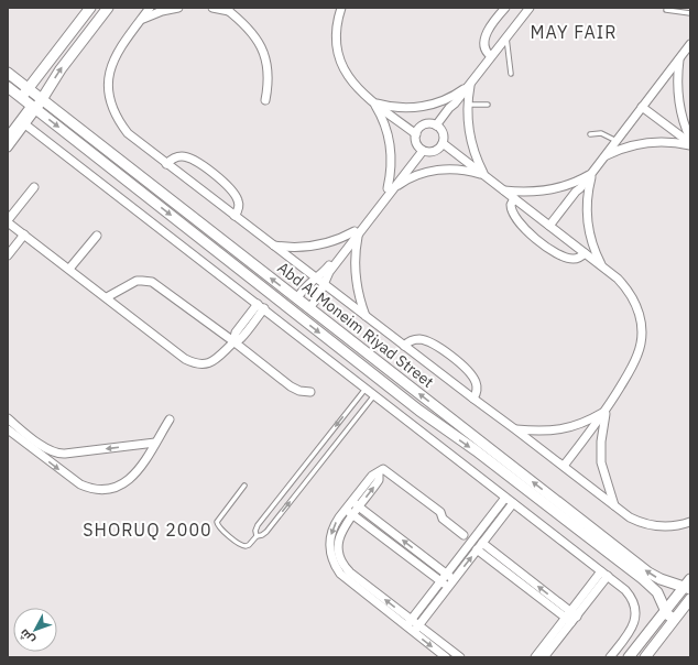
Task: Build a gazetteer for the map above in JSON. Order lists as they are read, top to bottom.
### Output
{
  "streets": {
    "street": ["Abd Al Moneim Riyad Street"]
  },
  "districts": ["MAY FAIR", "SHORUQ 2000"],
  "north": "bottom left"
}
